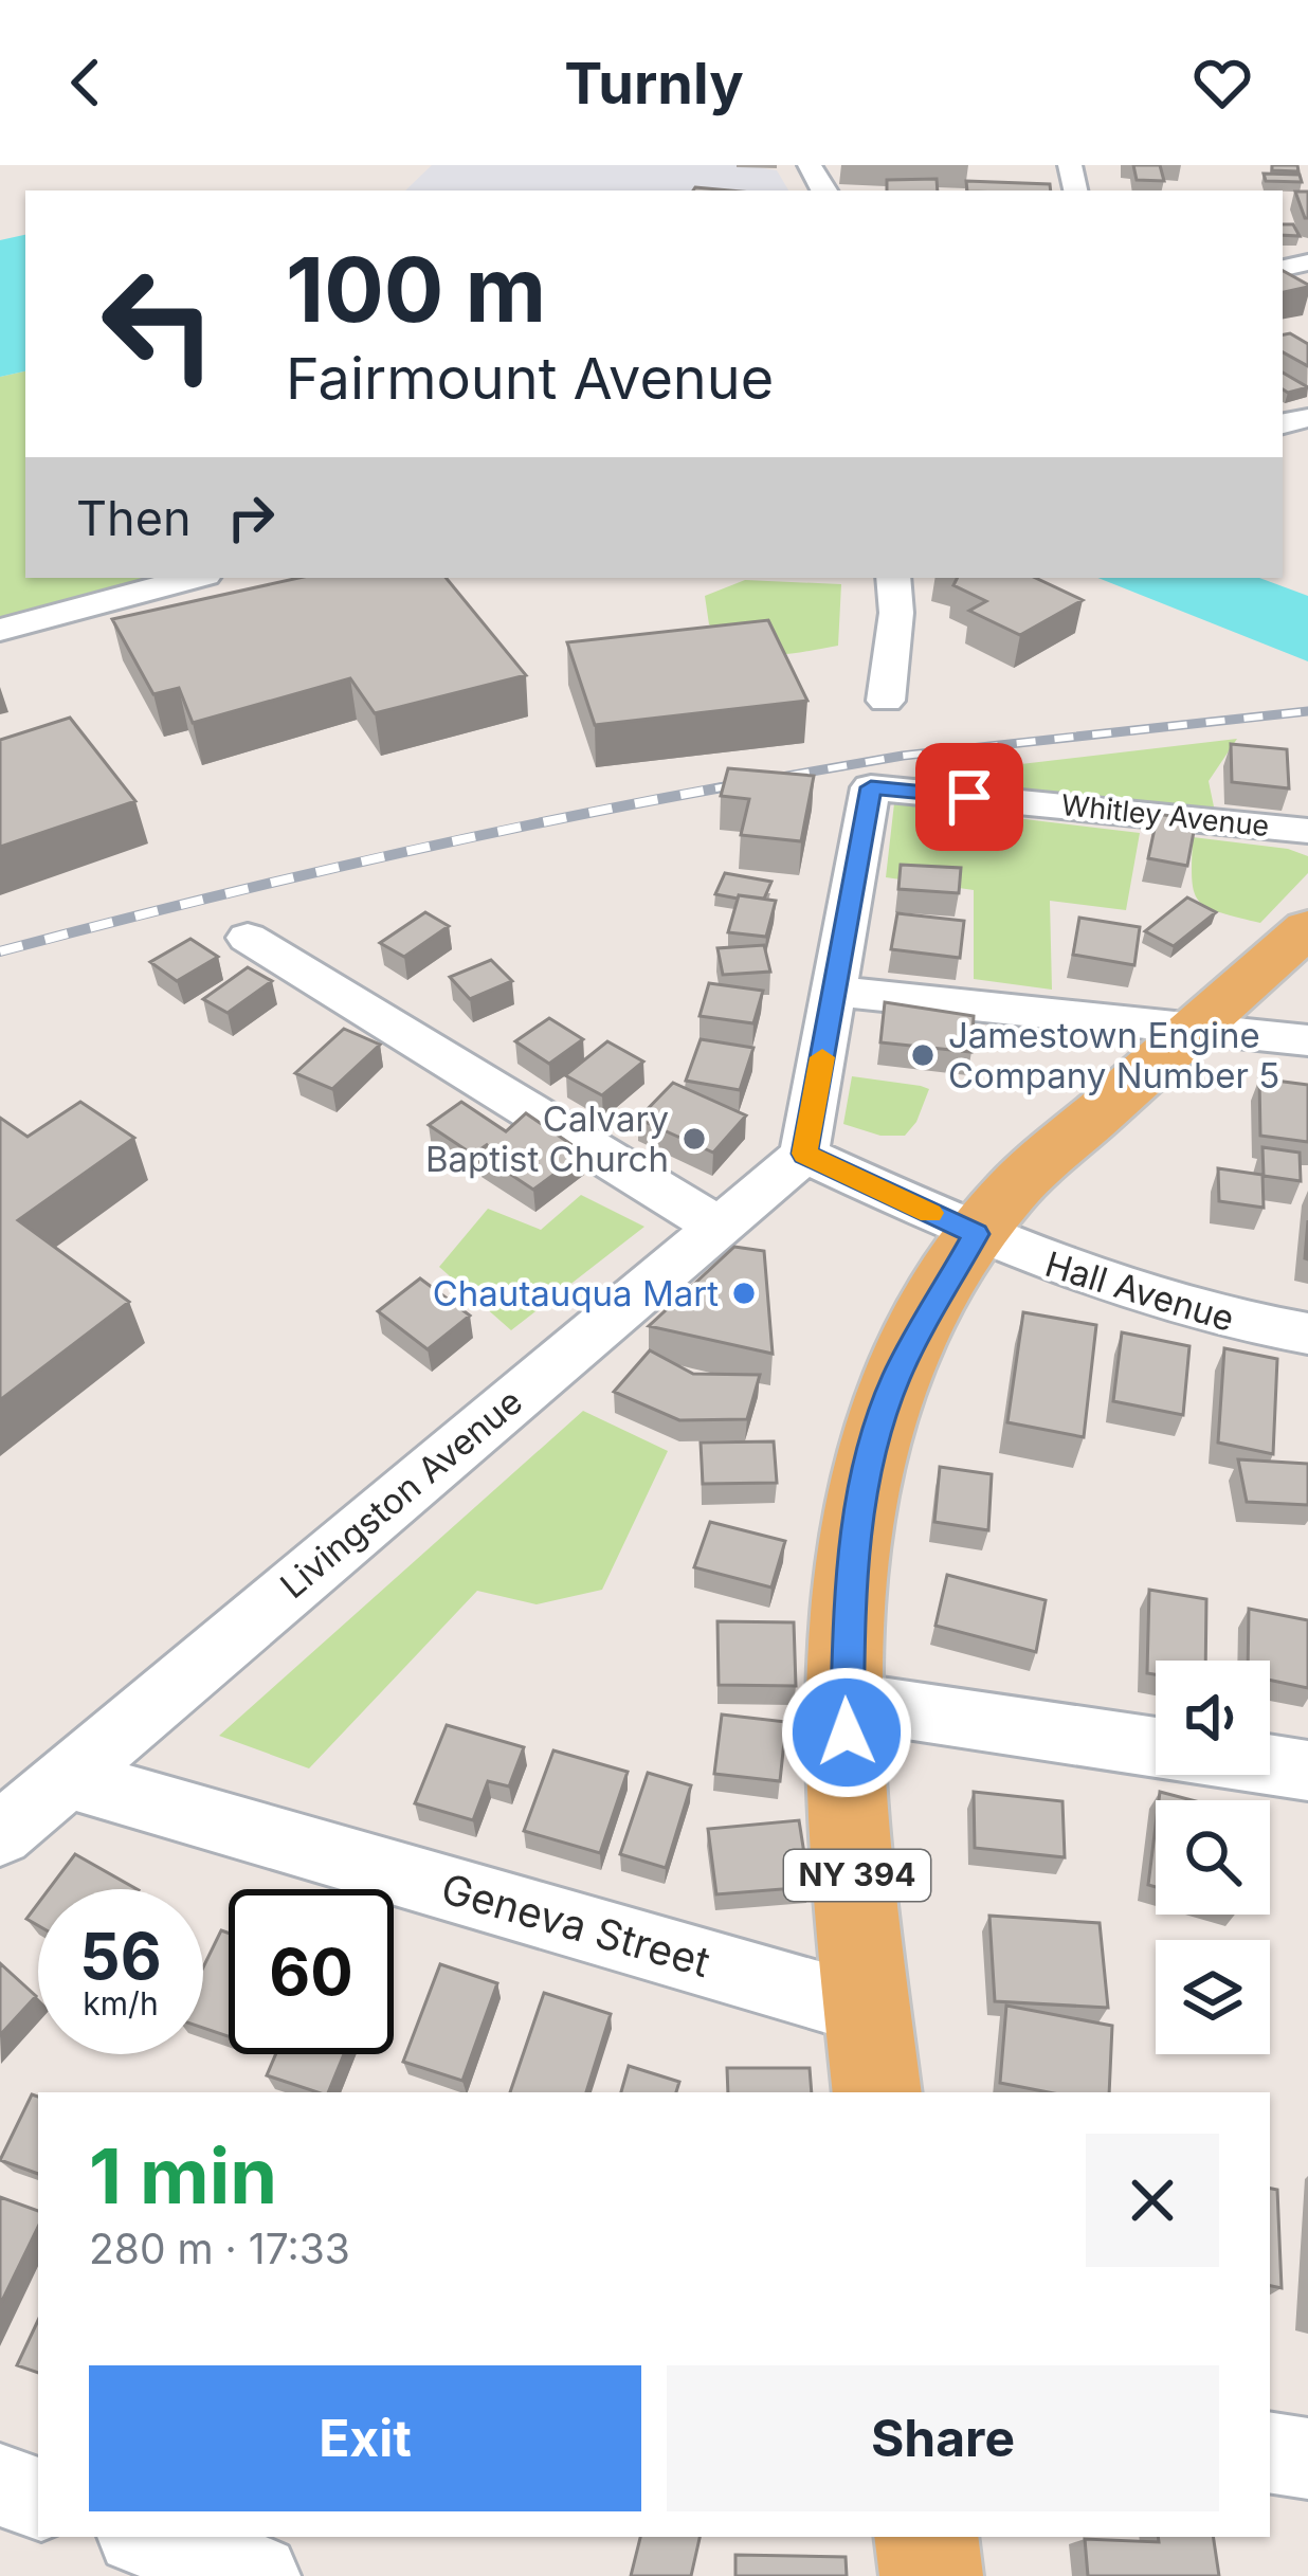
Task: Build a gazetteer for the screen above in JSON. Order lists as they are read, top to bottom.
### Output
{
  "streets": {
    "main road": ["NY 394"],
    "street": [
      "Whitley Avenue",
      "Hall Avenue",
      "Livingston Avenue",
      "Geneva Street"
    ]
  },
  "crossings": [
    ["Hall Avenue", "Livingston Avenue"],
    ["Hall Avenue", "NY 394"],
    ["Livingston Avenue", "Geneva Street"],
    ["NY 394", "Geneva Street"]
  ],
  "places": ["Jamestown Engine Company Number 5", "Calvary Baptist Church", "Chautauqua Mart"],
  "page": {
    "header": "Turnly",
    "turn": ["100 m", "Fairmount Avenue"],
    "then": "Then",
    "speed": "56 km/h",
    "limit": "60",
    "heading": ["1 min", "280 m · 17:33"],
    "buttons": ["Exit", "Share"]
  }
}
